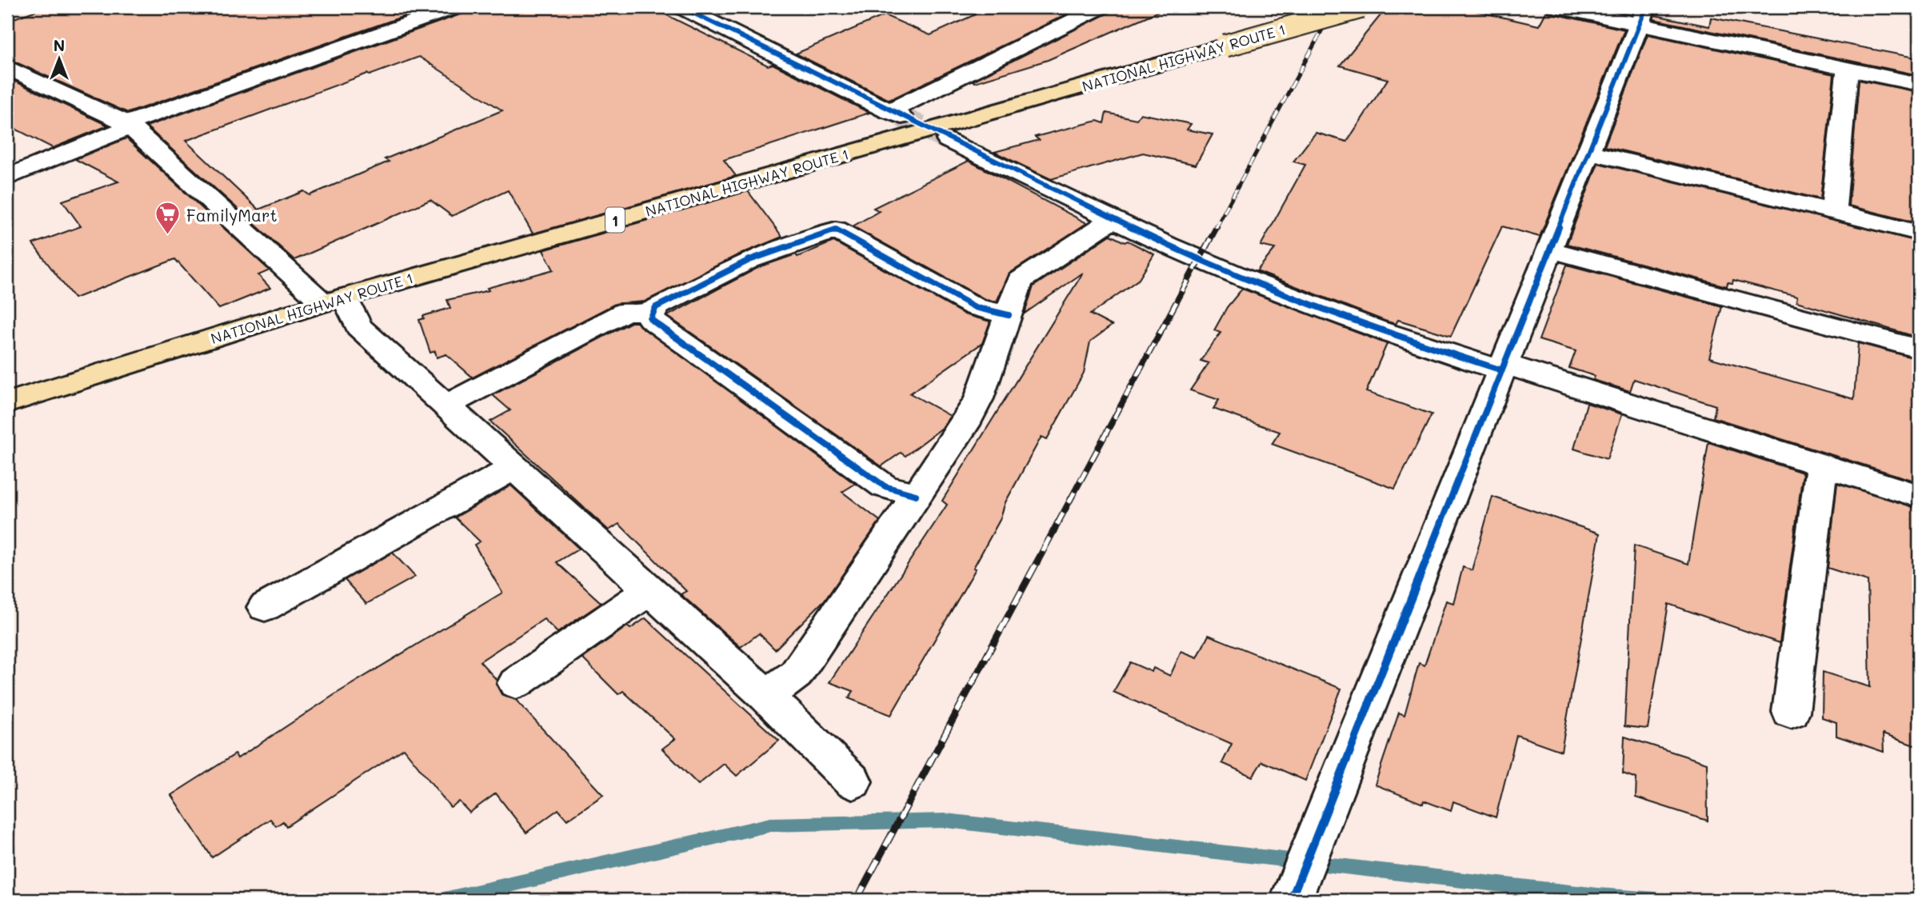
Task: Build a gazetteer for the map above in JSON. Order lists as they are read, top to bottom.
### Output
{
  "streets": {
    "highway": ["NATIONAL HIGHWAY ROUTE 1", "1"]
  },
  "places": {
    "supermarket": ["FamilyMart"]
  },
  "north": "top"
}
